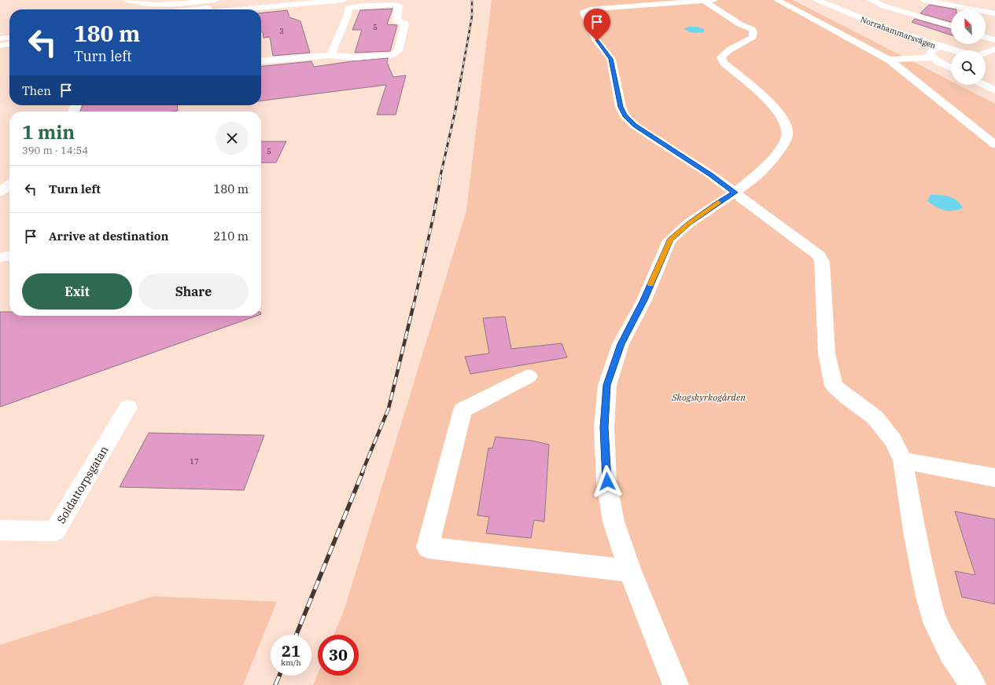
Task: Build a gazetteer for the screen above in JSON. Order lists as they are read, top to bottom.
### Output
{
  "streets": {
    "main road": ["Norrahammarsvägen", "Soldattorpsgatan"]
  },
  "parks": ["Skogskyrkogården"],
  "house_numbers": [
    "5",
    "3",
    "5",
    "17"
  ],
  "north": "top left",
  "page": {
    "turn": ["180 m", "Turn left"],
    "then": "Then",
    "heading": ["1 min", "390 m · 14:54"],
    "list": [
      {
        "name": "Turn left",
        "value": "180 m"
      },
      {
        "name": "Arrive at destination",
        "value": "210 m"
      }
    ],
    "buttons": ["Exit", "Share"],
    "speed": "21 km/h",
    "limit": "30"
  }
}
